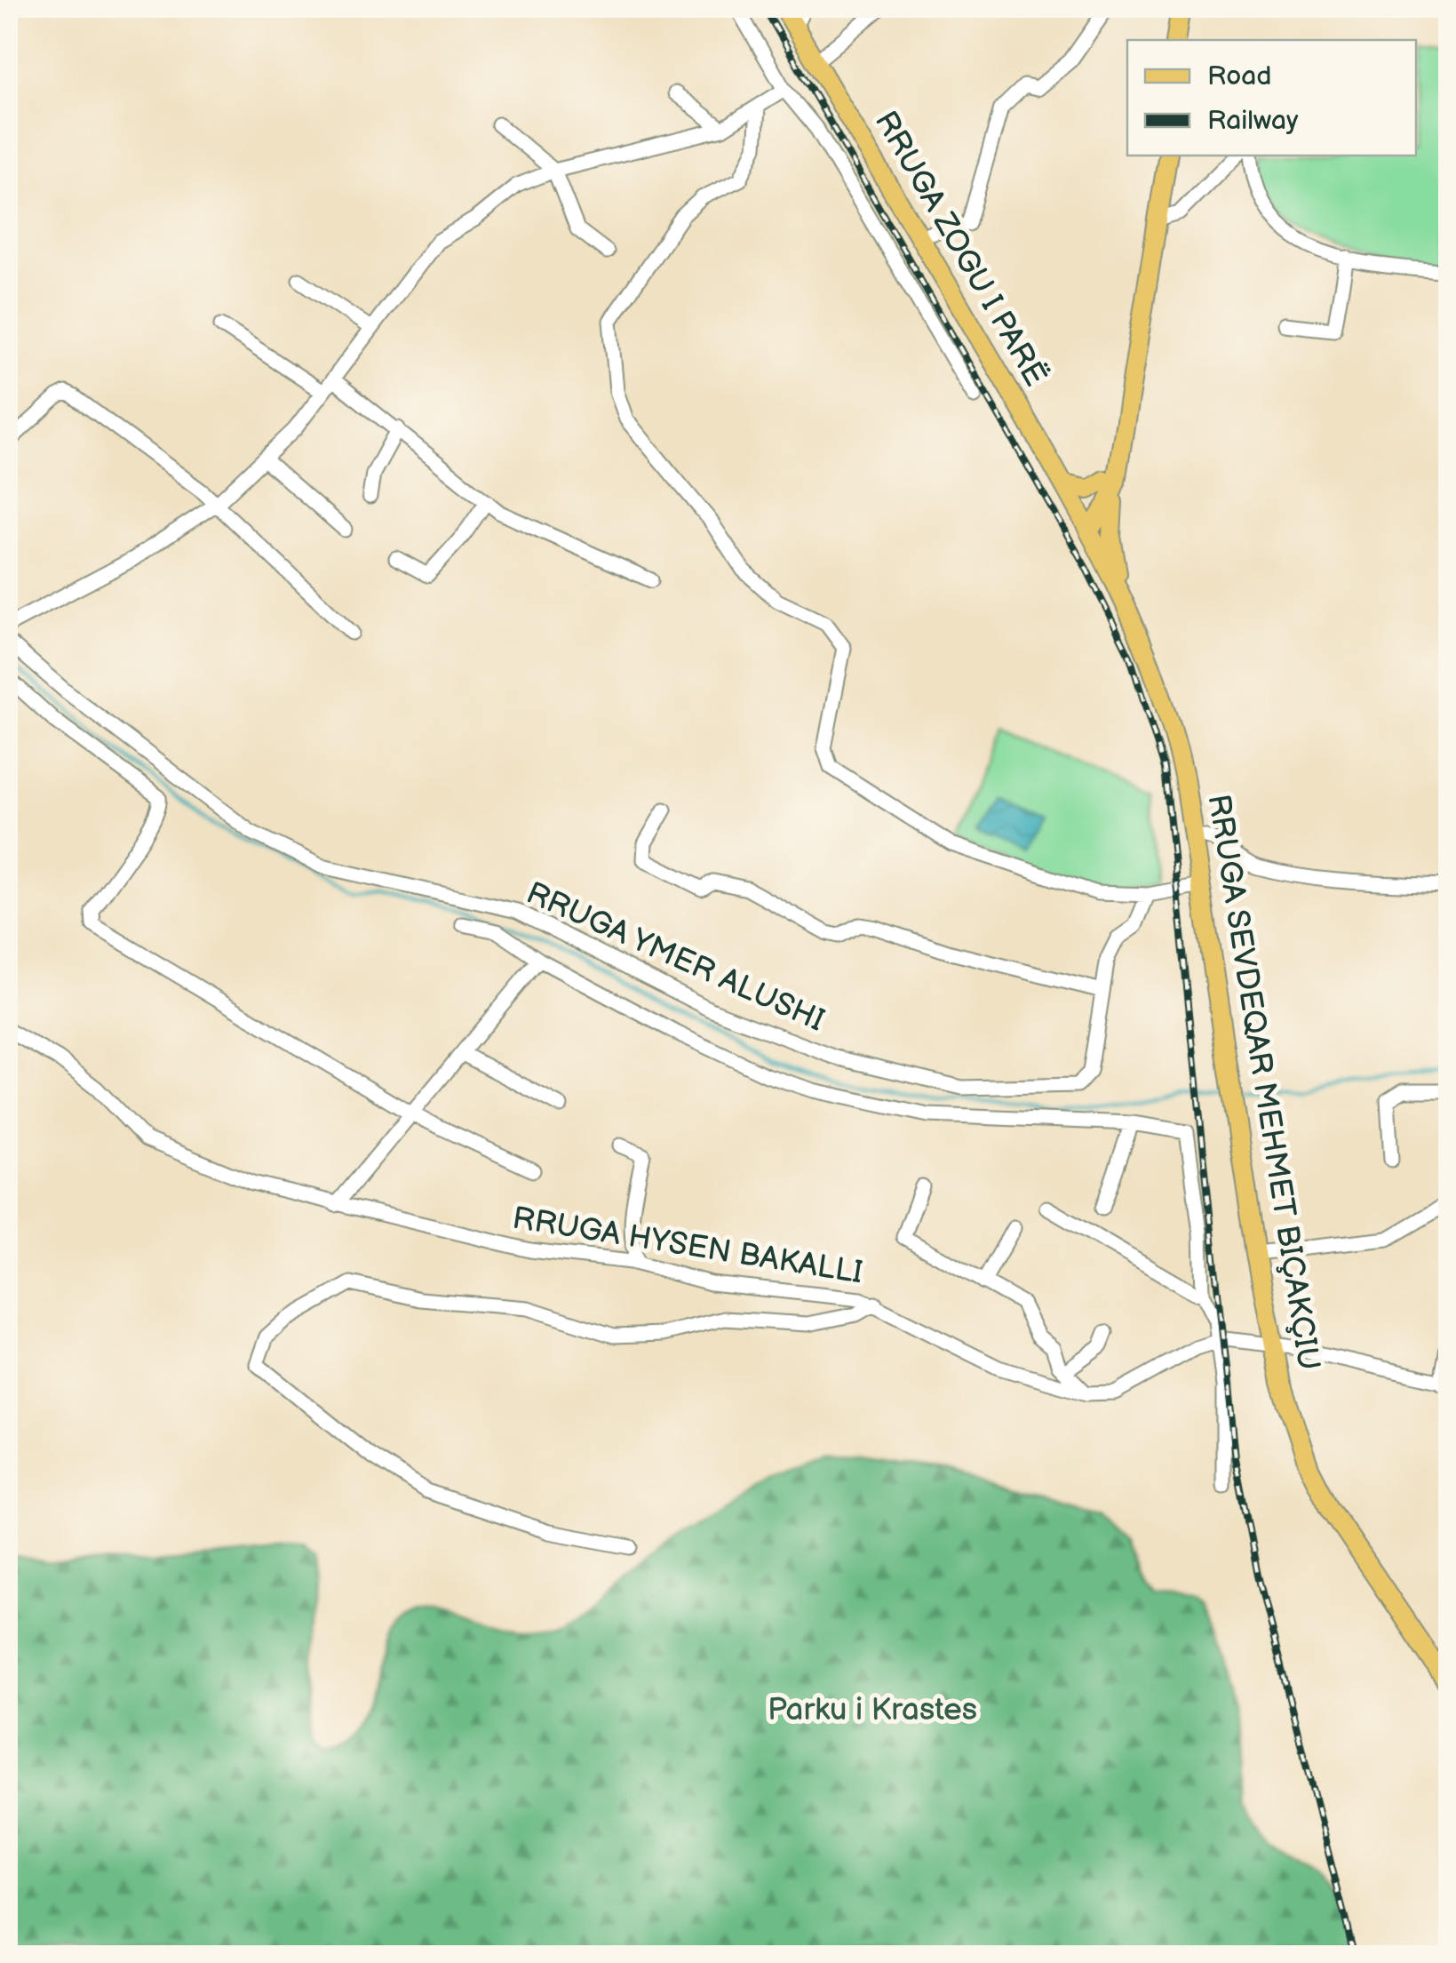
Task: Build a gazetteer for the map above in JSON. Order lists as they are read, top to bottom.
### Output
{
  "streets": {
    "main road": ["RRUGA ZOGU I PARË", "RRUGA SEVDEQAR MEHMET BIÇAKÇIU"],
    "street": ["RRUGA YMER ALUSHI", "RRUGA HYSEN BAKALLI"]
  },
  "crossings": [
    ["RRUGA ZOGU I PARË", "RRUGA SEVDEQAR MEHMET BIÇAKÇIU"],
    ["RRUGA SEVDEQAR MEHMET BIÇAKÇIU", "RRUGA HYSEN BAKALLI"]
  ],
  "parks": ["Parku i Krastes"],
  "legend": ["Road", "Railway"]
}
